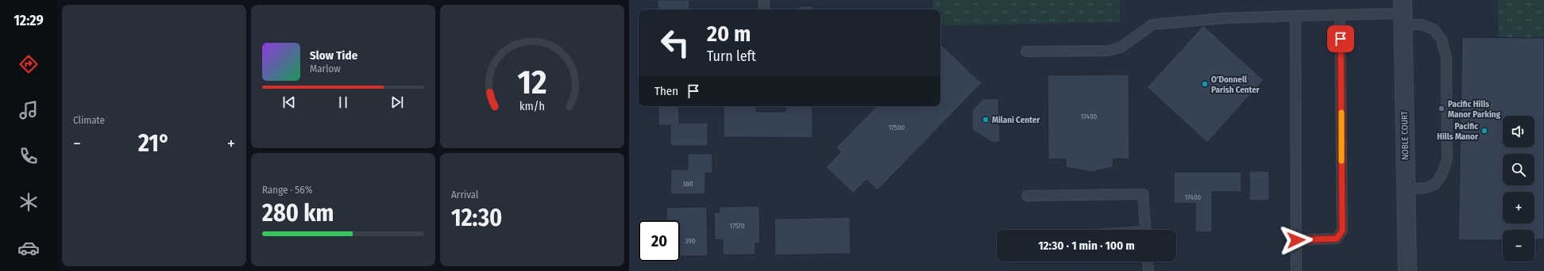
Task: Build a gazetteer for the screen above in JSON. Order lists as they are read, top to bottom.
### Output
{
  "streets": {
    "street": ["NOBLE COURT"]
  },
  "places": [
    "O'Donnell Parish Center",
    "Pacific Hills Manor Parking",
    "Milani Center",
    "Pacific Hills Manor"
  ],
  "house_numbers": [
    "17400",
    "17500",
    "380",
    "17400",
    "17570",
    "390"
  ],
  "page": {
    "tabs": "12:29",
    "tile": [
      "Climate",
      ["Range · 56%", "280 km"],
      ["Arrival", "12:30"]
    ],
    "turn": ["20 m", "Turn left"],
    "song": ["Slow Tide", "Marlow"],
    "then": "Then",
    "map_buttons": ["+", "−"],
    "heat": ["−", "21°", "+"],
    "limit": "20",
    "trip": "12:30 · 1 min · 100 m",
    "gauge": ["12", "km/h"]
  }
}
